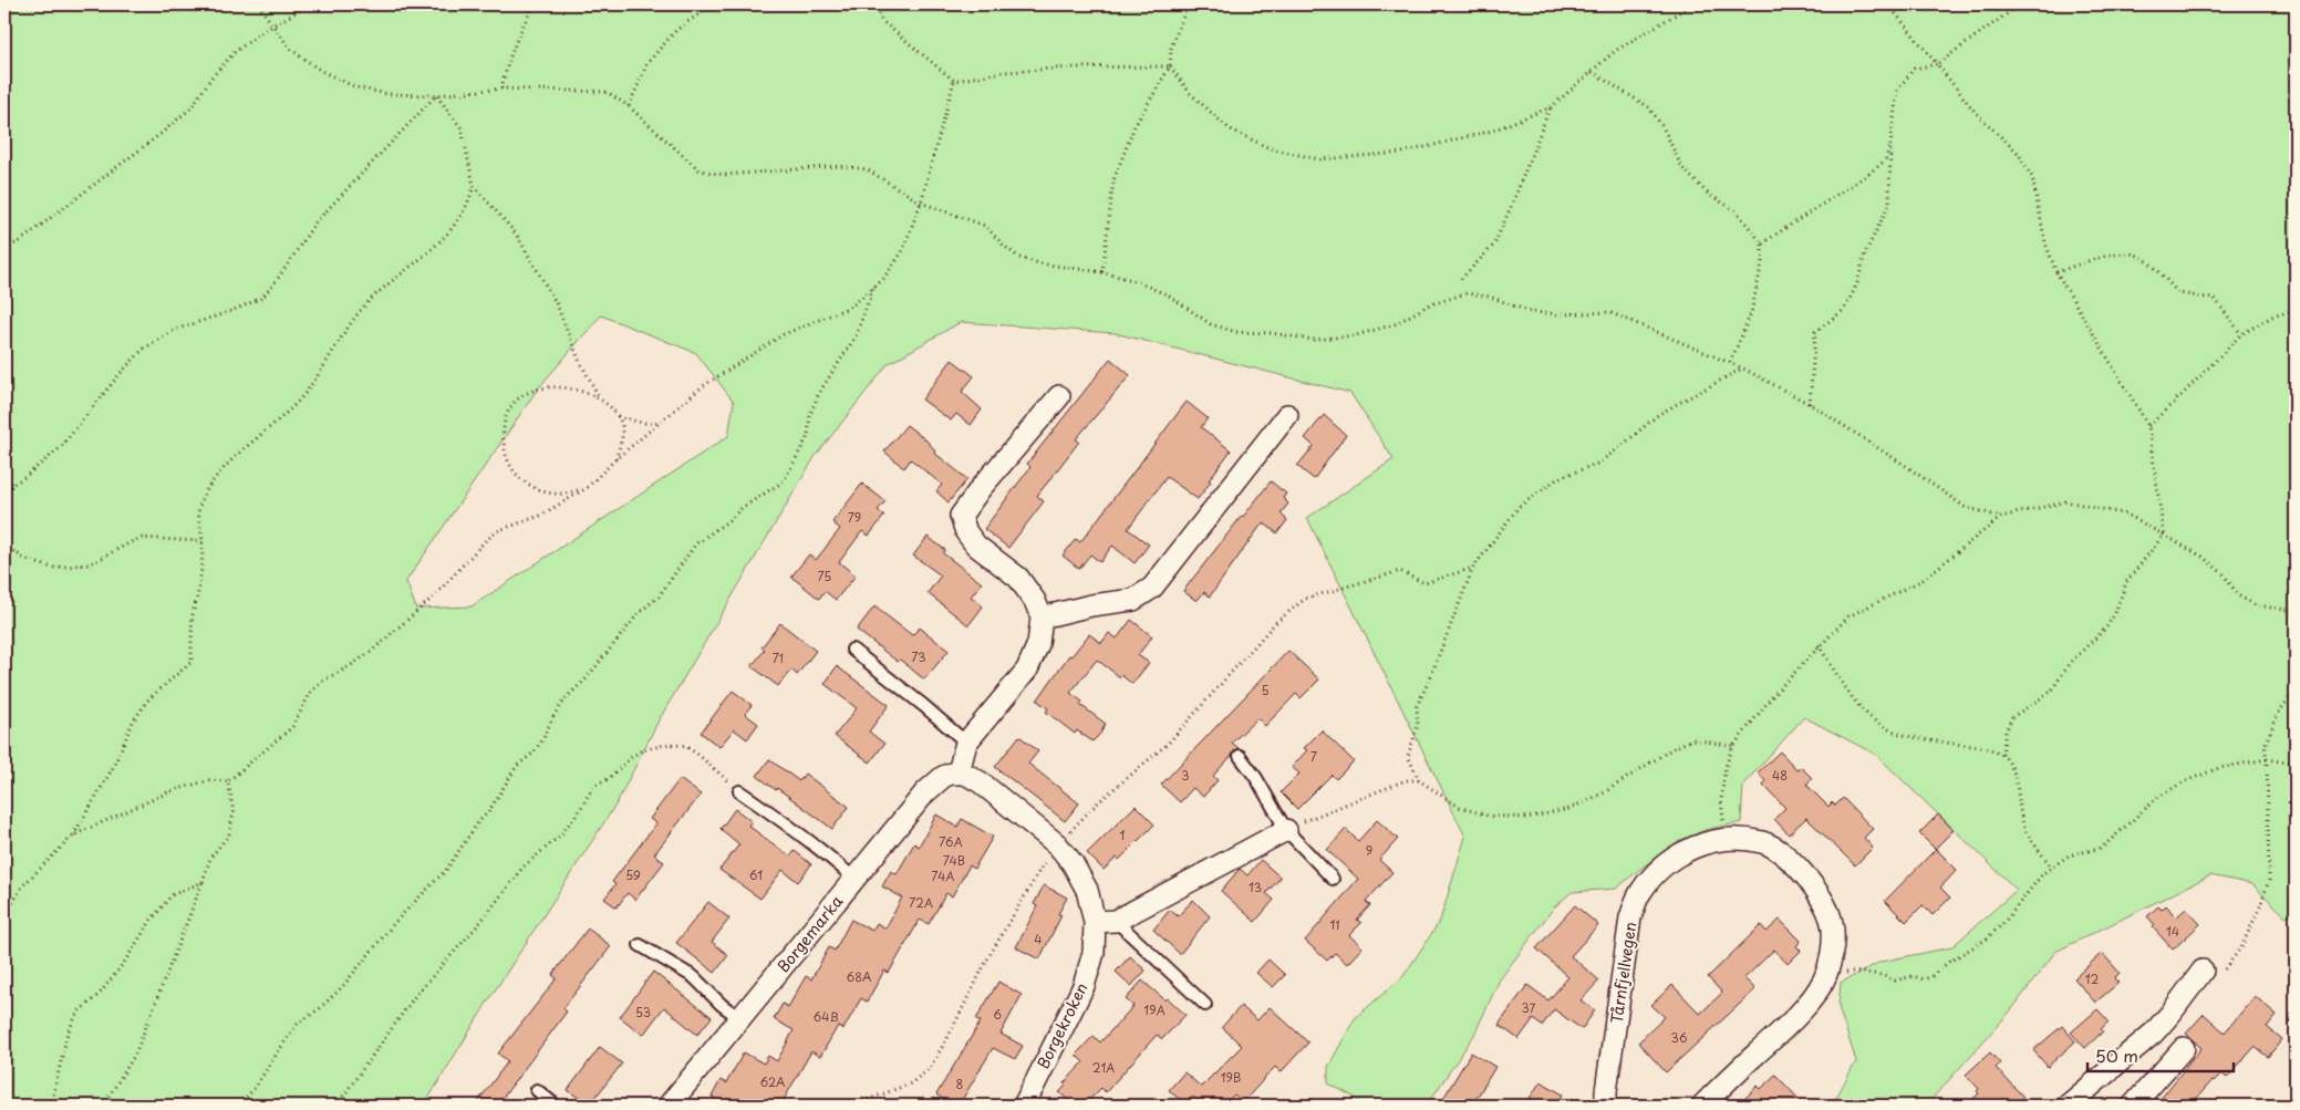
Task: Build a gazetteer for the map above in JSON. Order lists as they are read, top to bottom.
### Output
{
  "streets": {
    "street": ["Borgemarka", "Tårnfjellvegen", "Borgekroken"]
  },
  "crossings": [
    ["Borgemarka", "Borgekroken"]
  ],
  "house_numbers": [
    "79",
    "75",
    "73",
    "71",
    "5",
    "7",
    "3",
    "48",
    "1",
    "76A",
    "9",
    "74B",
    "59",
    "61",
    "74A",
    "13",
    "72A",
    "11",
    "14",
    "4",
    "68A",
    "12",
    "37",
    "19A",
    "53",
    "6",
    "64B",
    "36",
    "21A",
    "19B",
    "62A",
    "8"
  ],
  "scale_bar": "50 m"
}
